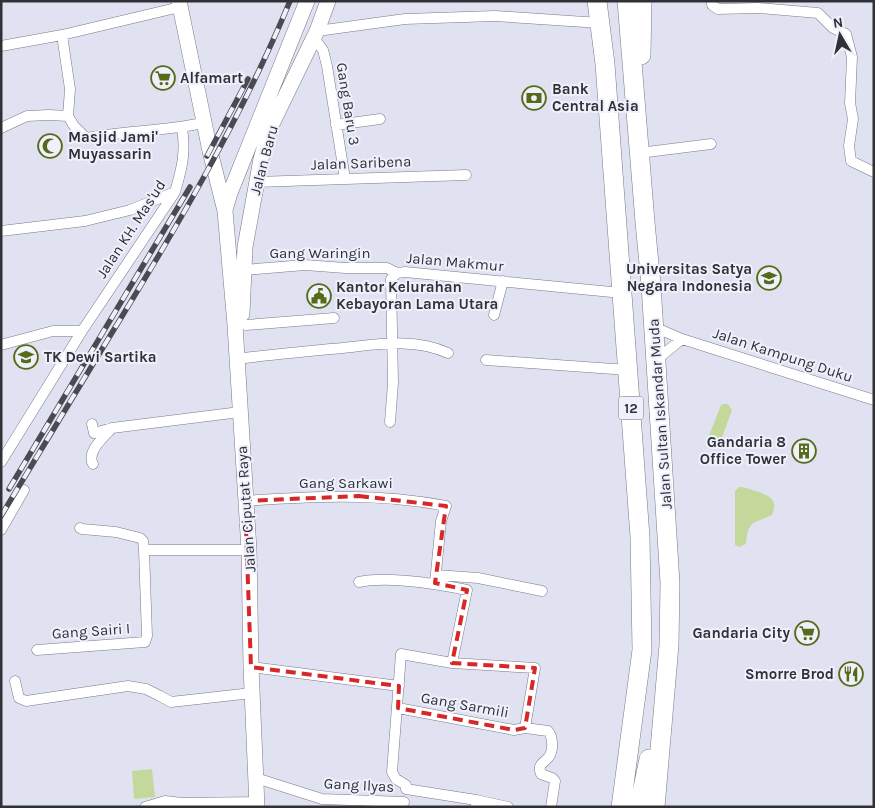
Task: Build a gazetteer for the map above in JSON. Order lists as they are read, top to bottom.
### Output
{
  "streets": {
    "highway": ["12", "Jalan Sultan Iskandar Muda"],
    "main road": ["Jalan Baru", "Jalan Ciputat Raya"],
    "street": [
      "Gang Baru 3",
      "Jalan Saribena",
      "Jalan KH. Mas'ud",
      "Gang Waringin",
      "Jalan Makmur",
      "Jalan Kampung Duku",
      "Gang Sarkawi",
      "Gang Sairi I",
      "Gang Sarmili",
      "Gang Ilyas"
    ]
  },
  "crossings": [
    ["Gang Baru 3", "Jalan Baru"],
    ["Gang Baru 3", "Jalan Saribena"],
    ["Jalan Baru", "Jalan Saribena"],
    ["Jalan Baru", "Gang Waringin"],
    ["Jalan Baru", "Jalan Ciputat Raya"],
    ["Gang Waringin", "Jalan Makmur"],
    ["Jalan Makmur", "Jalan Sultan Iskandar Muda"],
    ["Jalan Kampung Duku", "Jalan Sultan Iskandar Muda"],
    ["Gang Sarkawi", "Jalan Ciputat Raya"],
    ["Jalan Ciputat Raya", "Gang Ilyas"],
    ["Gang Sarmili", "Gang Ilyas"]
  ],
  "places": {
    "supermarket": ["Alfamart", "Gandaria City"],
    "bank": ["Bank Central Asia"],
    "mosque": ["Masjid Jami' Muyassarin"],
    "school or university": ["Universitas Satya Negara Indonesia", "TK Dewi Sartika"],
    "public building": ["Kantor Kelurahan Kebayoran Lama Utara"],
    "building": ["Gandaria 8 Office Tower"],
    "restaurant": ["Smorre Brod"]
  },
  "north": "top"
}
